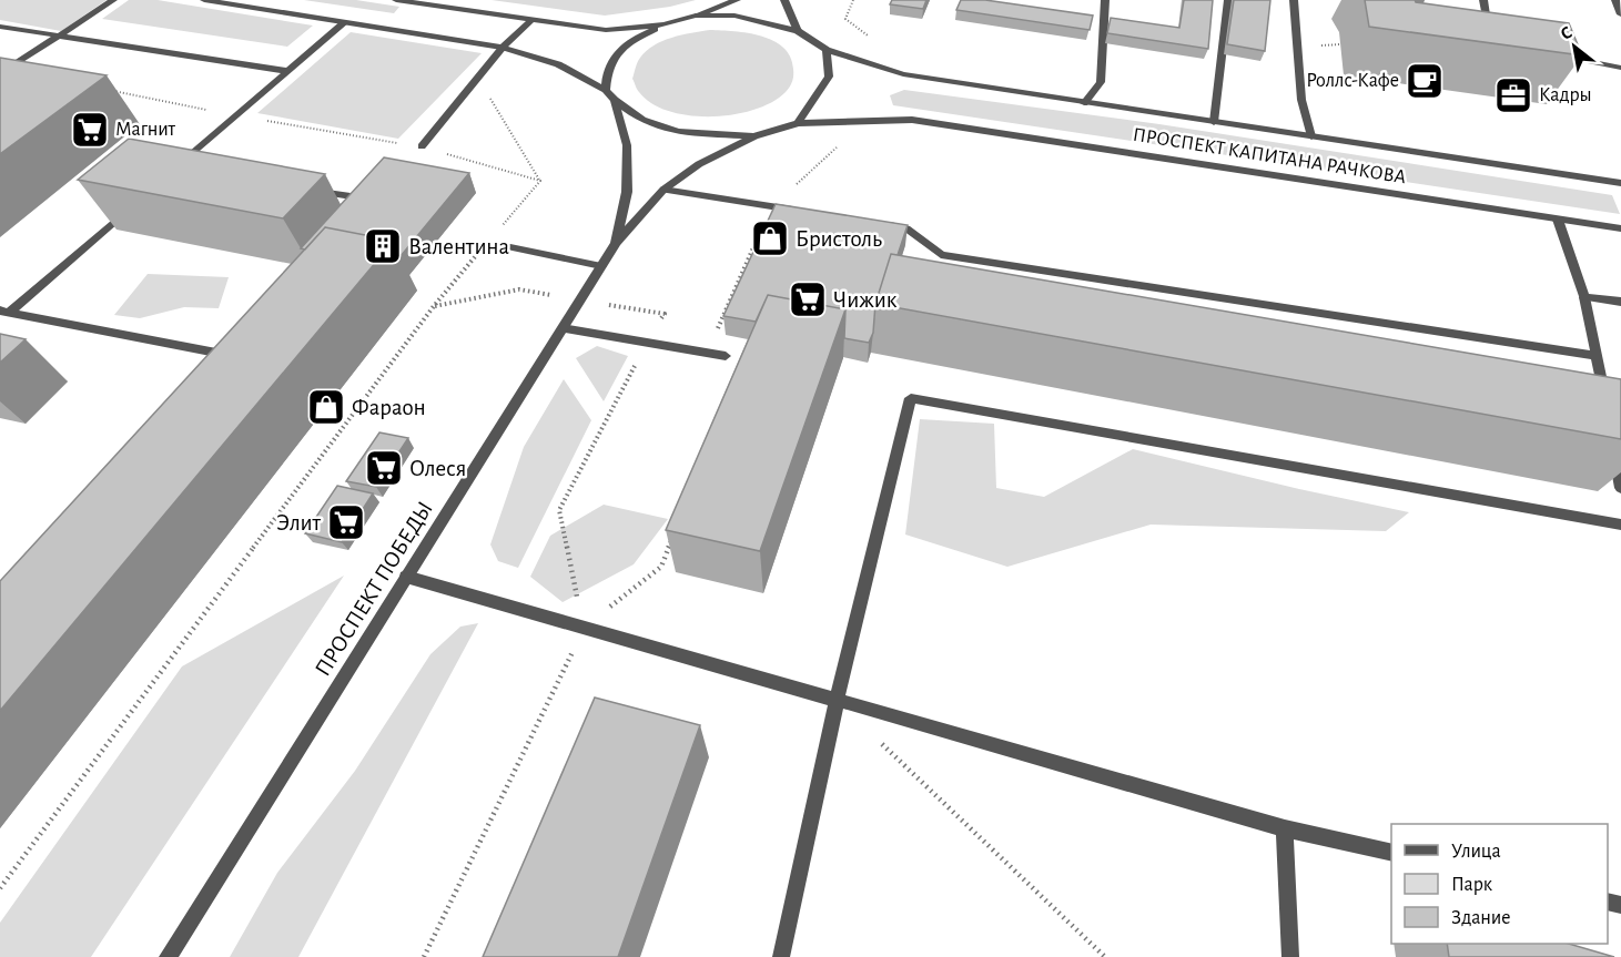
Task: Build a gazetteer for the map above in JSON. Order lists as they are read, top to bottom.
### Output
{
  "streets": {
    "street": ["ПРОСПЕКТ КАПИТАНА РАЧКОВА", "ПРОСПЕКТ ПОБЕДЫ"]
  },
  "places": {
    "cafe": ["Роллс-Кафе"],
    "office": ["Кадры"],
    "supermarket": [
      "Магнит",
      "Чижик",
      "Олеся",
      "Элит"
    ],
    "shop": ["Бристоль", "Фараон"],
    "building": ["Валентина"]
  },
  "legend": ["Улица", "Парк", "Здание"],
  "north": "top left"
}
